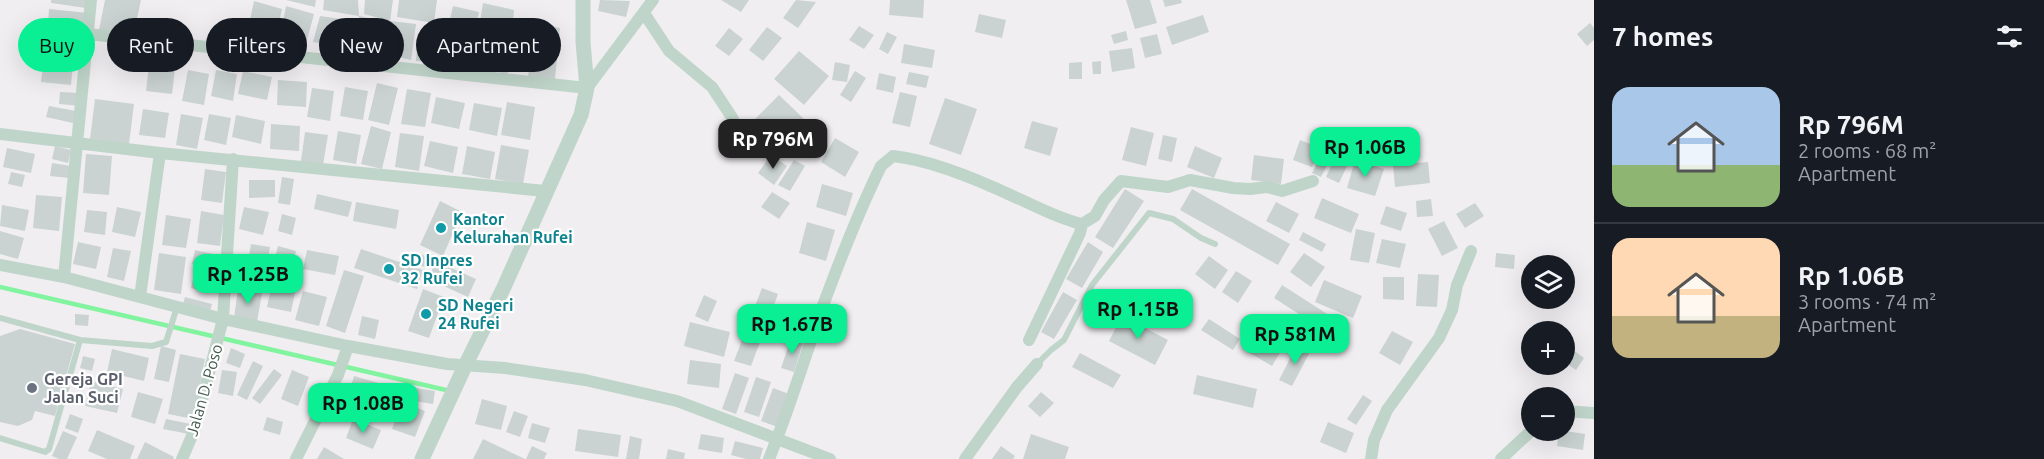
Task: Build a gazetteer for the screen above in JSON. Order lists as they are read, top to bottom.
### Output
{
  "streets": {
    "street": ["Jalan D. Poso"]
  },
  "places": [
    "Kantor Kelurahan Rufei",
    "SD Inpres 32 Rufei",
    "SD Negeri 24 Rufei",
    "Gereja GPI Jalan Suci"
  ],
  "page": {
    "heading": "7 homes",
    "chip": [
      "Buy",
      "Rent",
      "Filters",
      "New",
      "Apartment"
    ],
    "list": [
      {
        "name": "Rp 796M",
        "note": "2 rooms · 68 m² · Apartment"
      },
      {
        "name": "Rp 1.06B",
        "note": "3 rooms · 74 m² · Apartment"
      }
    ],
    "price": [
      "Rp 796M",
      "Rp 1.06B",
      "Rp 1.25B",
      "Rp 1.15B",
      "Rp 1.67B",
      "Rp 581M",
      "Rp 1.08B"
    ],
    "map_buttons": ["+", "−"]
  }
}
